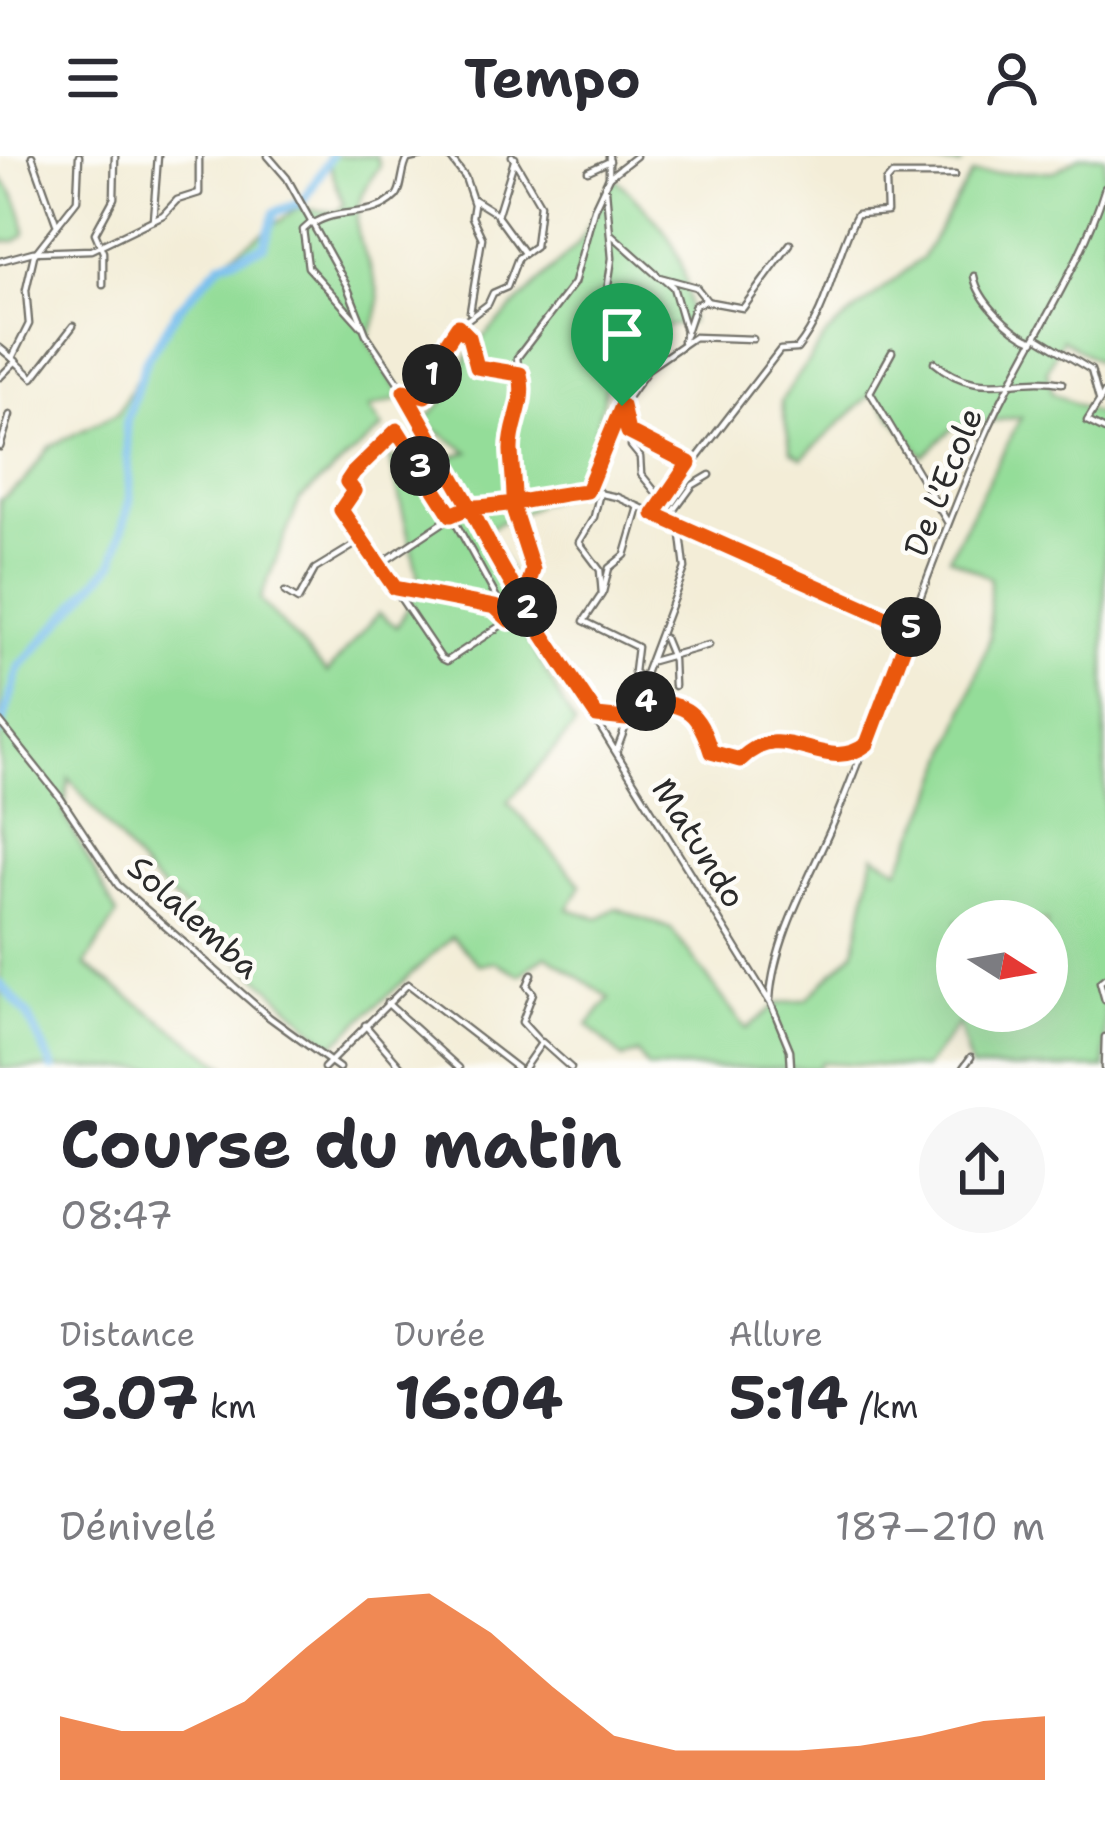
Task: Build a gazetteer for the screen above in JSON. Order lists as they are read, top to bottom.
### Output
{
  "streets": {
    "street": ["De L'Ecole", "Matundo", "Solalemba"]
  },
  "crossings": [
    ["De L'Ecole", "Matundo"]
  ],
  "north": "right",
  "page": {
    "header": "Tempo",
    "pins": [
      "1",
      "3",
      "2",
      "5",
      "4"
    ],
    "heading": ["Course du matin", "08:47"],
    "stats": [
      ["Distance", "3.07 km"],
      ["Durée", "16:04"],
      ["Allure", "5:14 /km"]
    ],
    "chart": ["Dénivelé", "187–210 m"]
  }
}
